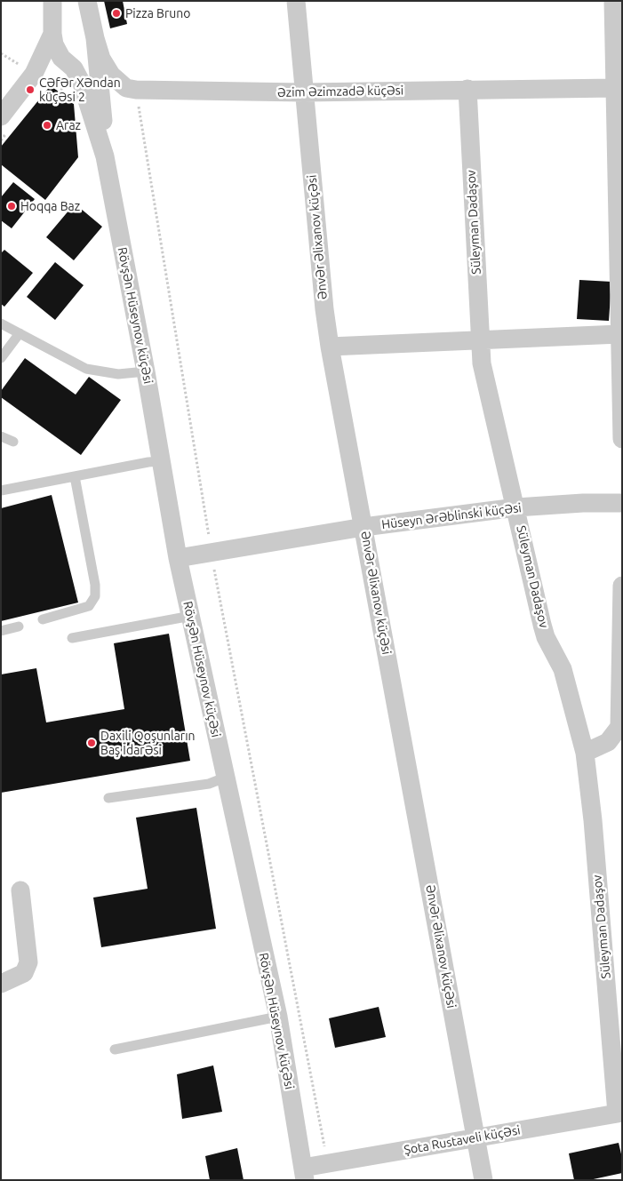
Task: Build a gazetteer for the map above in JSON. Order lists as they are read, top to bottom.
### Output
{
  "streets": {
    "street": [
      "Əzim Əzimzadə küçəsi",
      "Süleyman Dadaşov",
      "Ənvər Əlixanov küçəsi",
      "Rövşən Hüseynov küçəsi",
      "Hüseyn Ərəblinski küçəsi",
      "Şota Rustaveli küçəsi"
    ]
  },
  "crossings": [
    ["Əzim Əzimzadə küçəsi", "Süleyman Dadaşov"],
    ["Əzim Əzimzadə küçəsi", "Ənvər Əlixanov küçəsi"],
    ["Süleyman Dadaşov", "Hüseyn Ərəblinski küçəsi"],
    ["Süleyman Dadaşov", "Şota Rustaveli küçəsi"],
    ["Ənvər Əlixanov küçəsi", "Hüseyn Ərəblinski küçəsi"],
    ["Ənvər Əlixanov küçəsi", "Şota Rustaveli küçəsi"],
    ["Rövşən Hüseynov küçəsi", "Hüseyn Ərəblinski küçəsi"],
    ["Rövşən Hüseynov küçəsi", "Şota Rustaveli küçəsi"]
  ],
  "places": [
    "Pizza Bruno",
    "Cəfər Xəndan küçəsi 2",
    "Araz",
    "Hoqqa Baz",
    "Daxili Qoşunların Baş İdarəsi"
  ]
}
